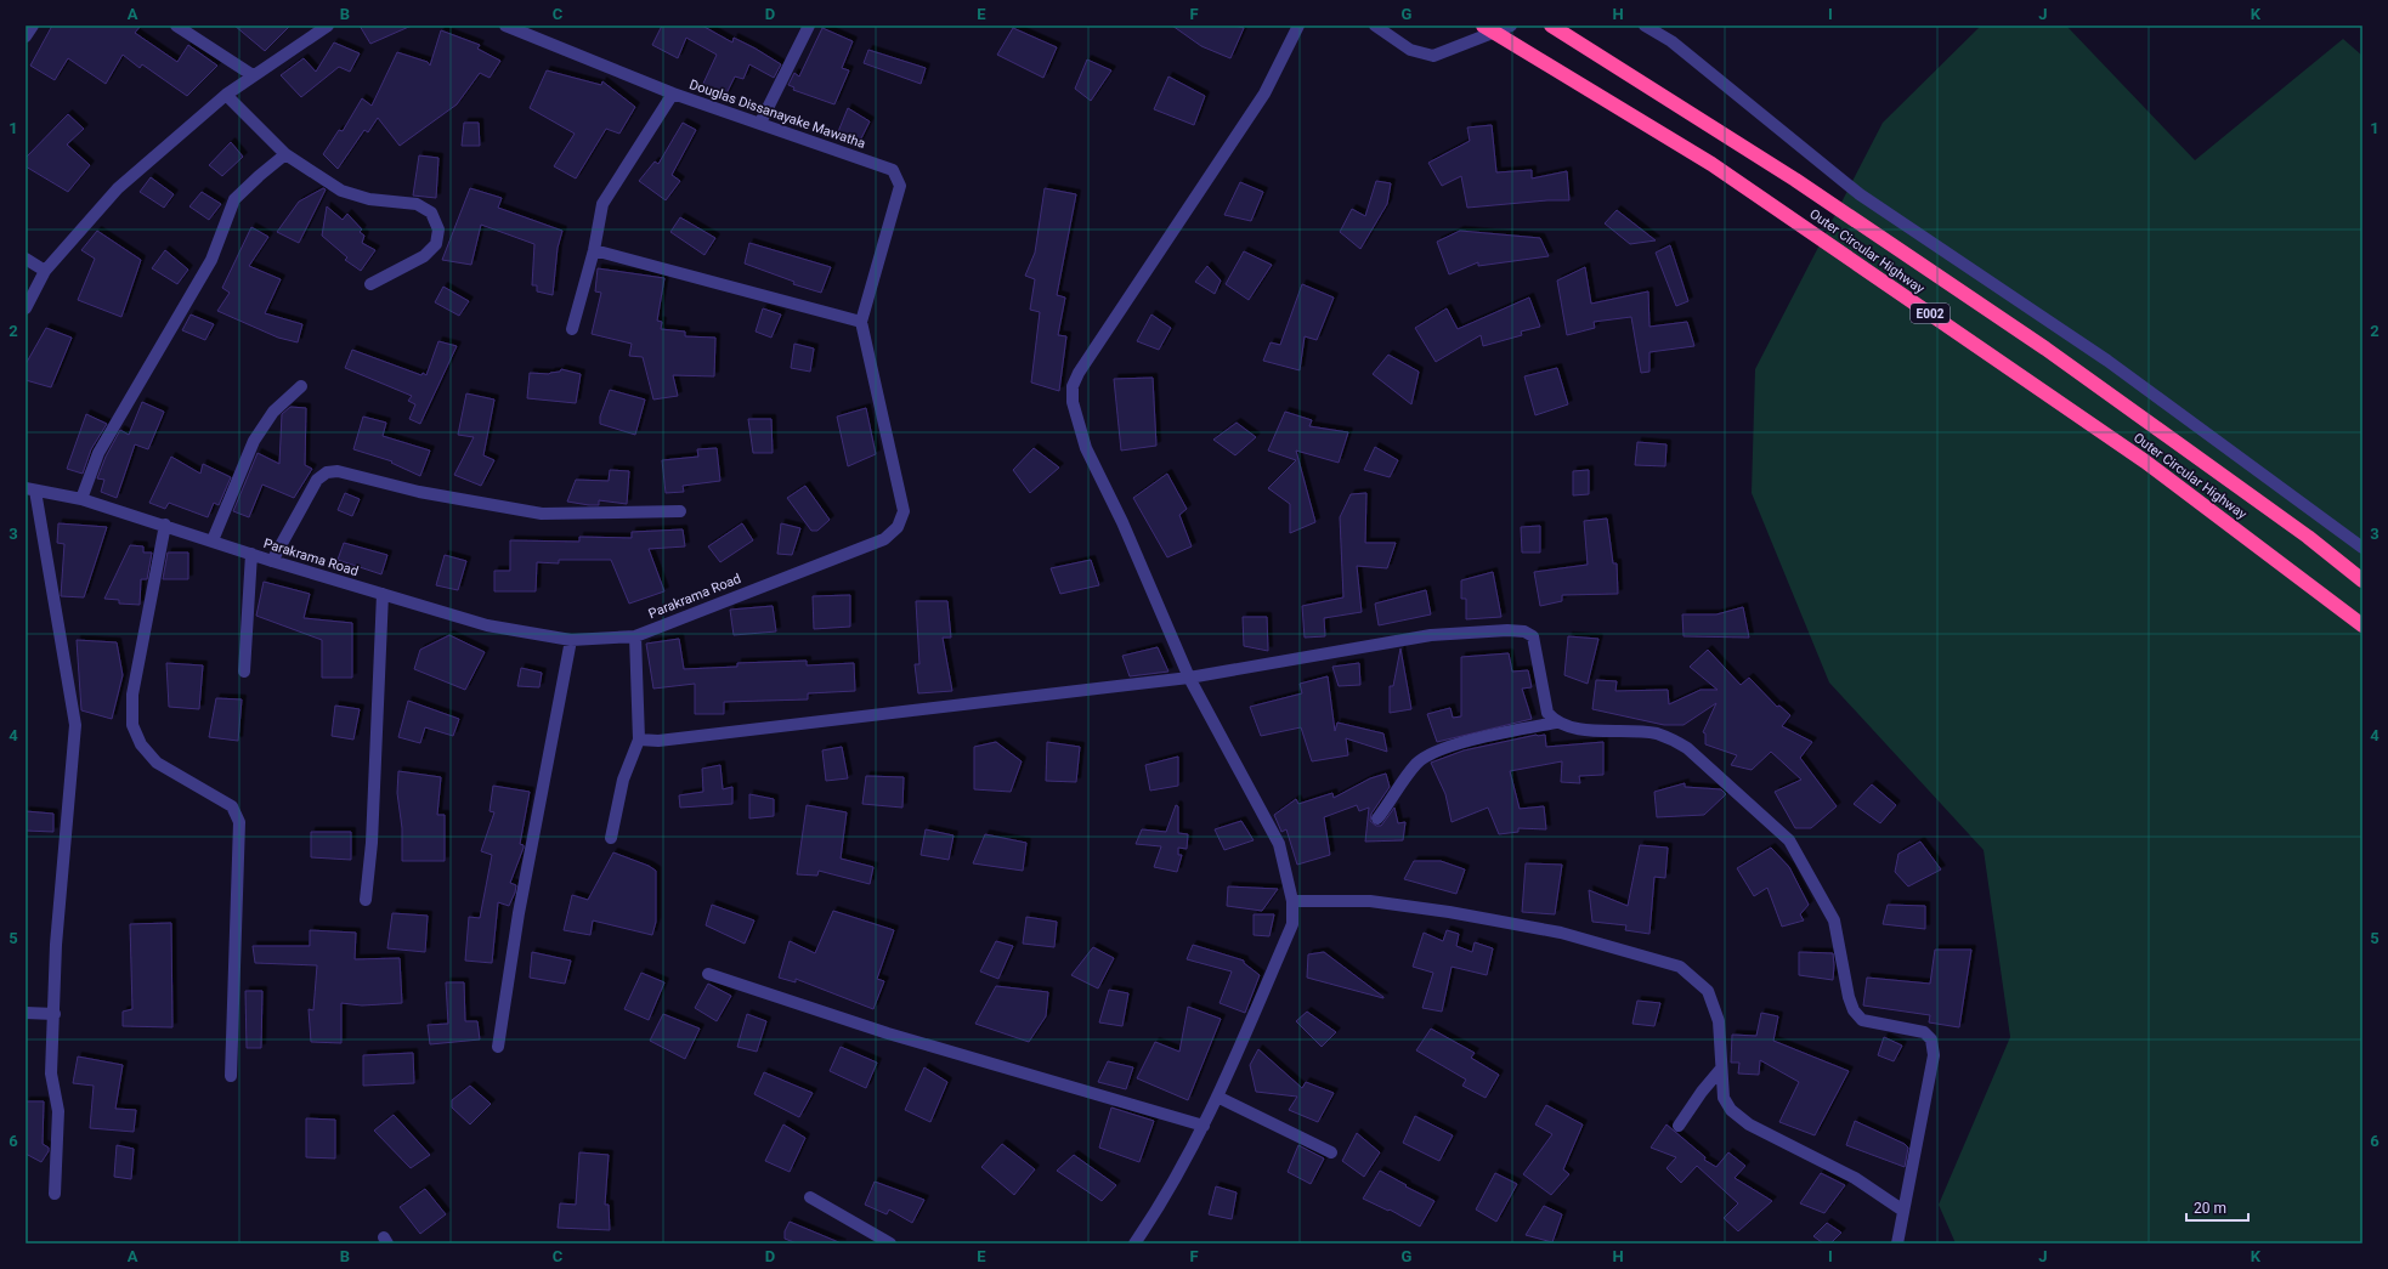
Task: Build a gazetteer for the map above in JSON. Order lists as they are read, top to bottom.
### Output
{
  "streets": {
    "highway": ["Outer Circular Highway", "E002"],
    "street": ["Douglas Dissanayake Mawatha", "Parakrama Road"]
  },
  "crossings": [
    ["Douglas Dissanayake Mawatha", "Parakrama Road"]
  ],
  "scale_bar": "20 m",
  "grid": {
    "columns": [
      "A",
      "B",
      "C",
      "D",
      "E",
      "F",
      "G",
      "H",
      "I",
      "J",
      "K"
    ],
    "rows": [
      "1",
      "2",
      "3",
      "4",
      "5",
      "6"
    ]
  }
}
